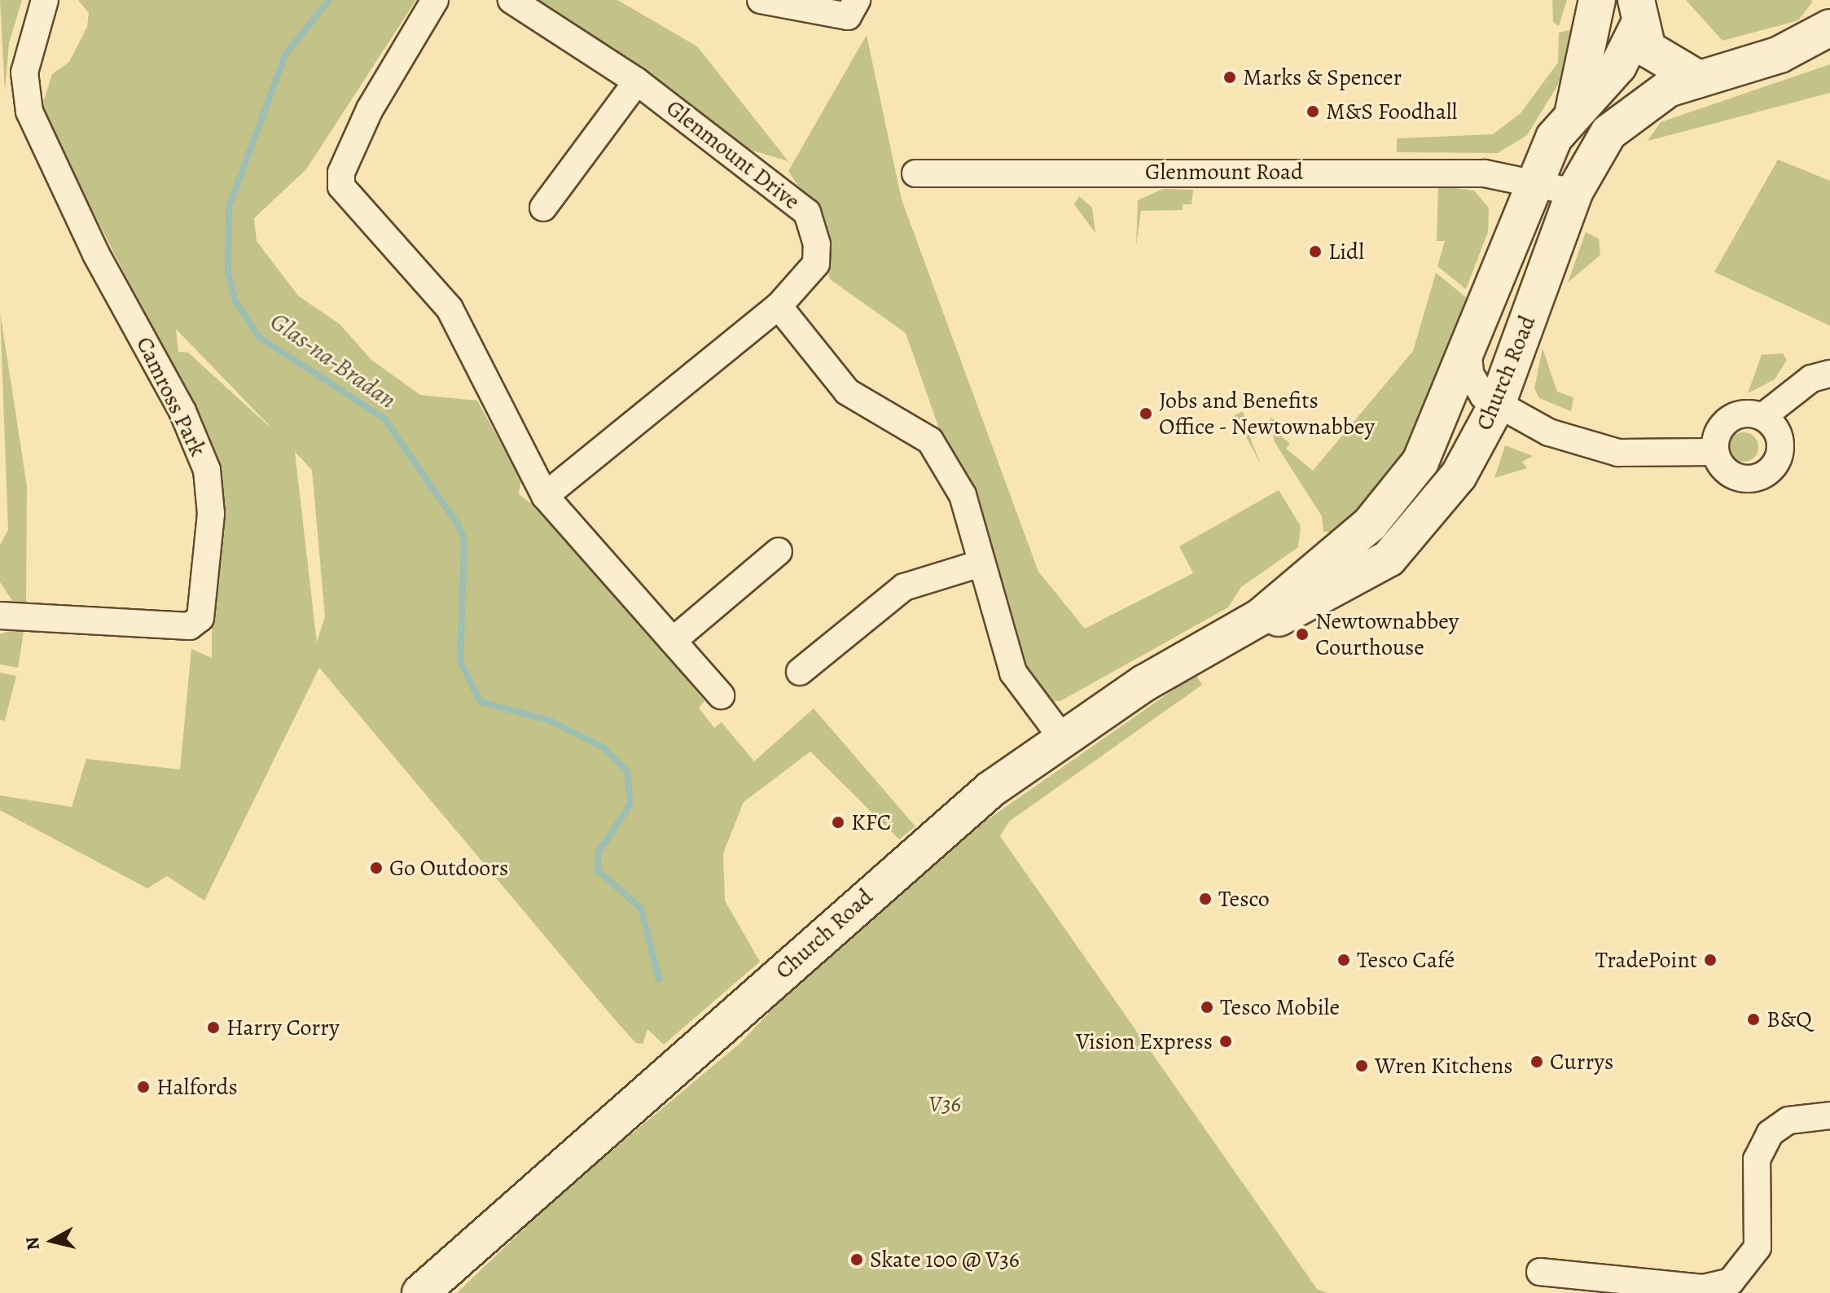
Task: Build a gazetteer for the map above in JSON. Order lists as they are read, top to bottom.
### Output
{
  "streets": {
    "street": [
      "Glenmount Drive",
      "Glenmount Road",
      "Church Road",
      "Camross Park"
    ]
  },
  "crossings": [
    ["Glenmount Road", "Church Road"]
  ],
  "water": ["Glas-na-Bradan"],
  "parks": ["V36"],
  "places": [
    "Marks & Spencer",
    "M&S Foodhall",
    "Lidl",
    "Jobs and Benefits Office - Newtownabbey",
    "Newtownabbey Courthouse",
    "KFC",
    "Go Outdoors",
    "Tesco",
    "Tesco Café",
    "TradePoint",
    "Tesco Mobile",
    "B&Q",
    "Harry Corry",
    "Vision Express",
    "Currys",
    "Wren Kitchens",
    "Halfords",
    "Skate 100 @ V36"
  ],
  "north": "left"
}
